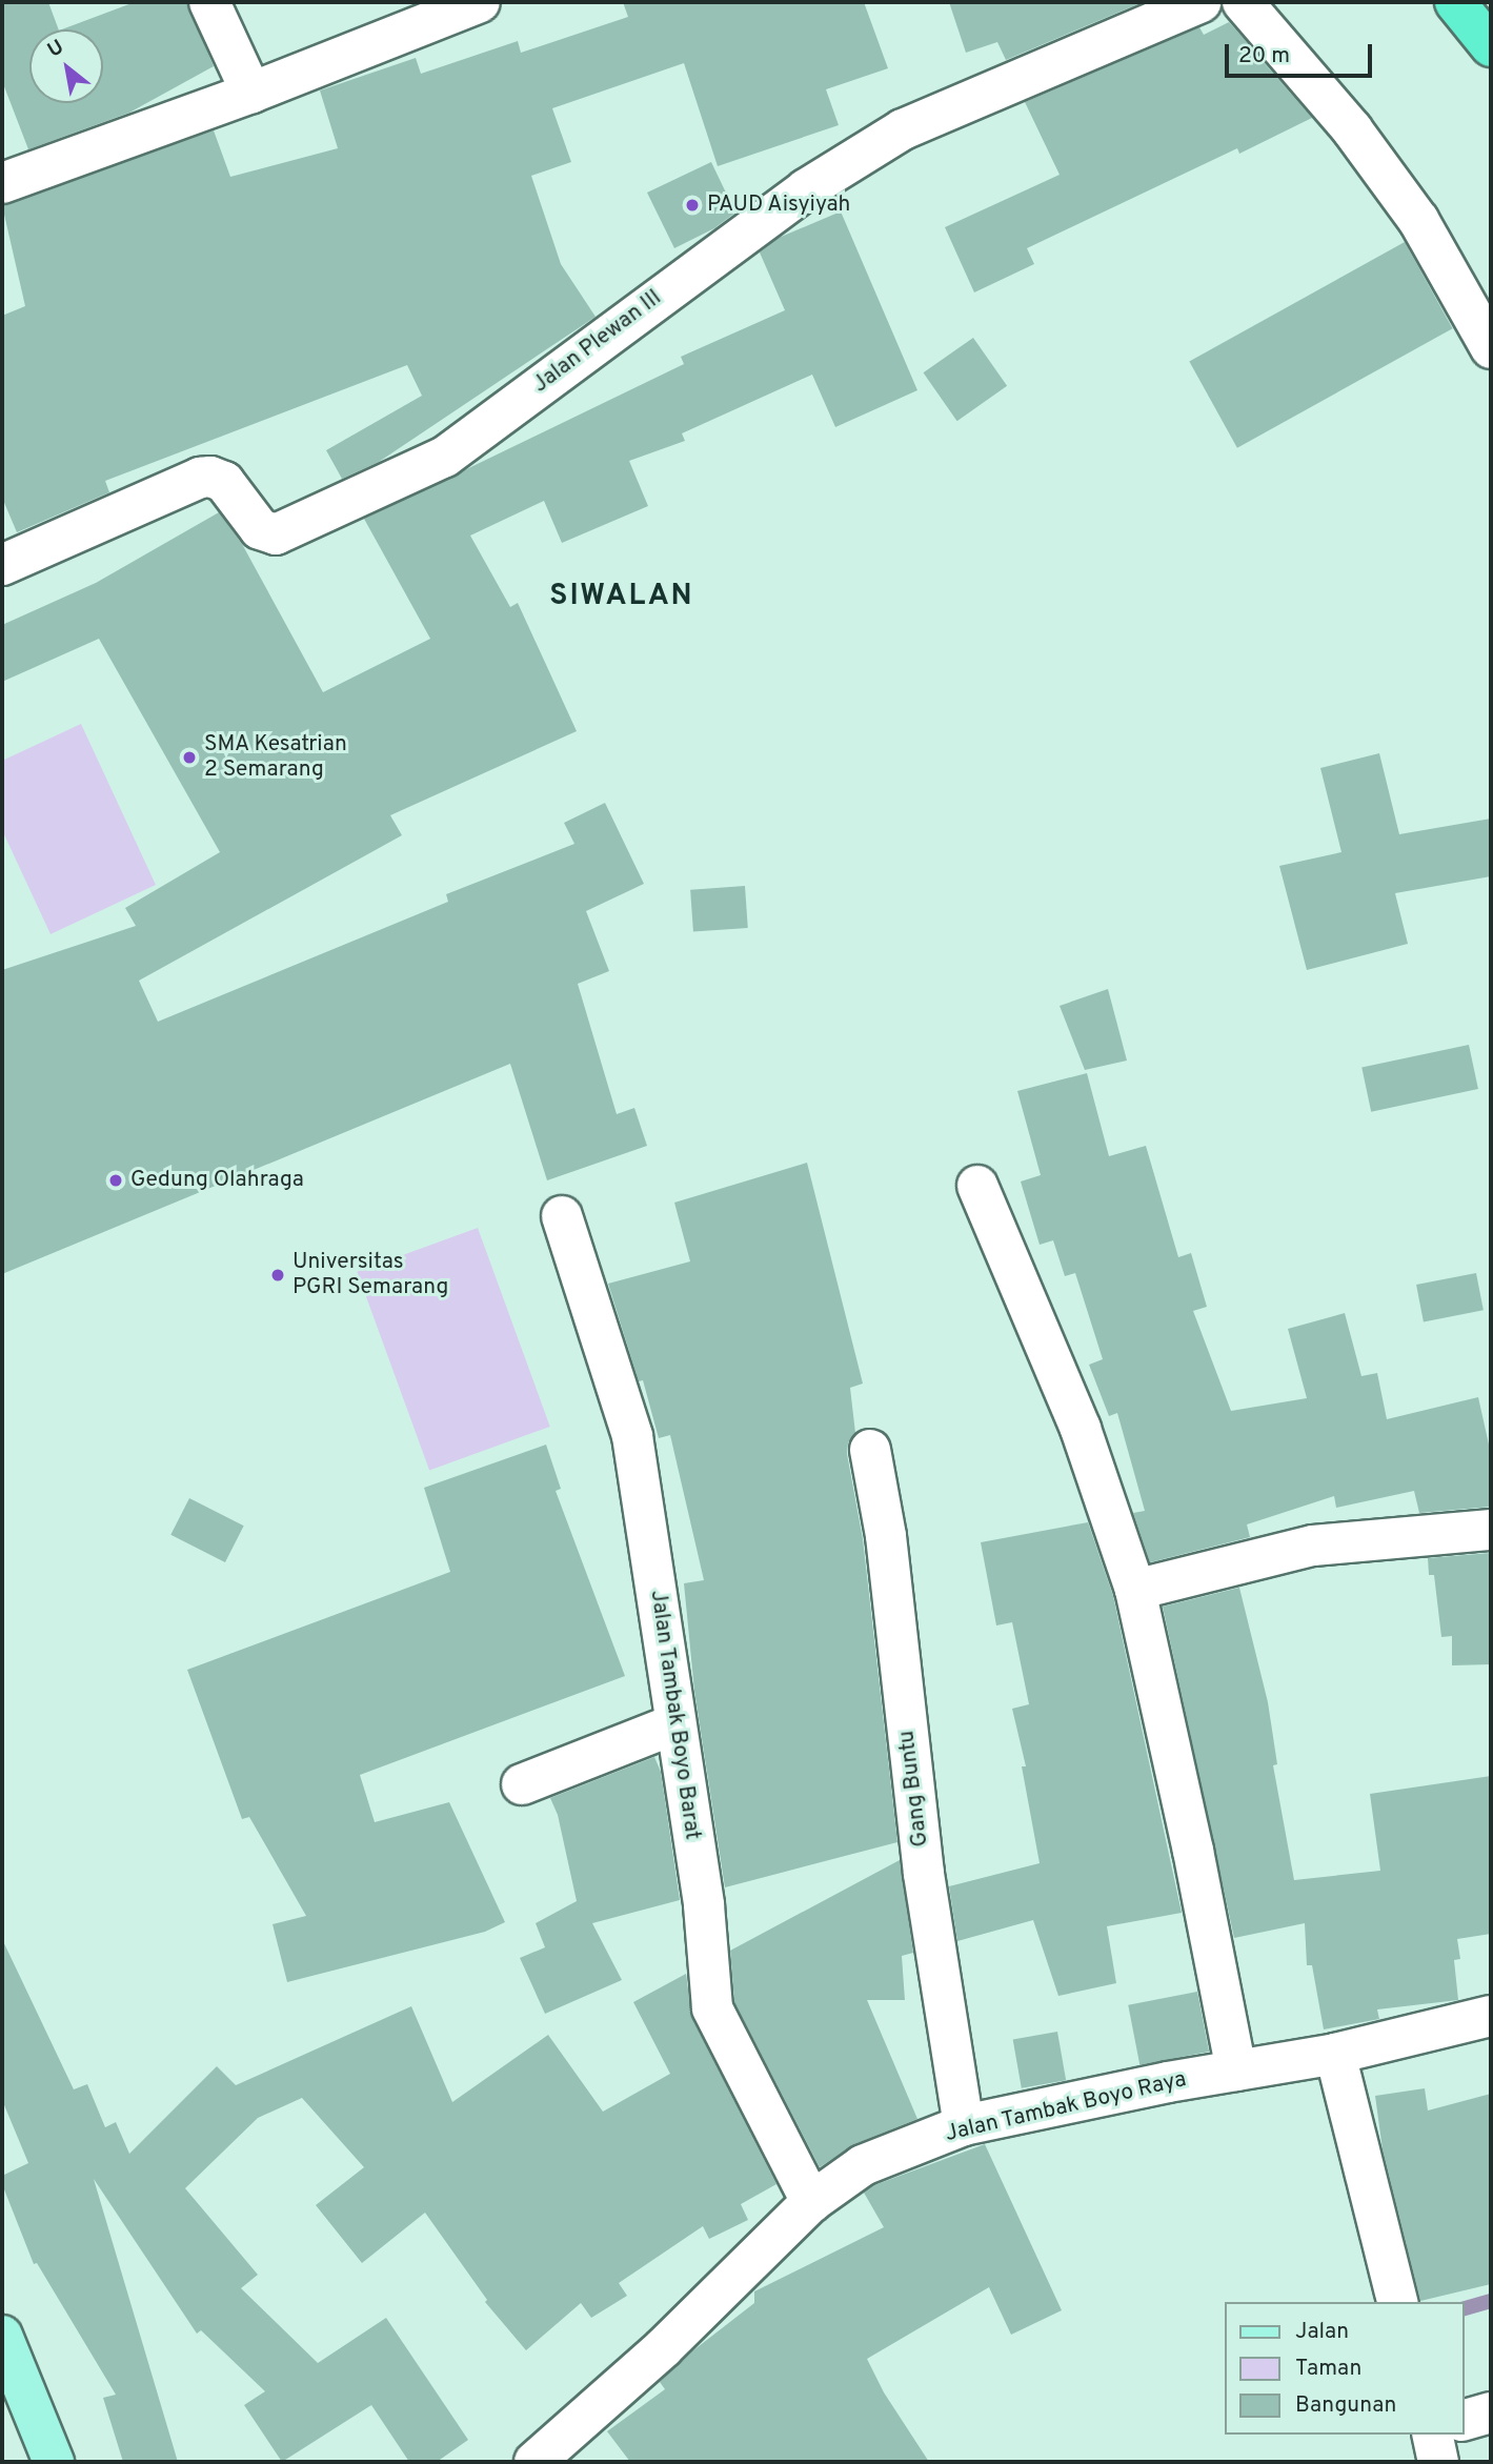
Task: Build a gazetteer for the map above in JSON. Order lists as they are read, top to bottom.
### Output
{
  "streets": {
    "street": [
      "Jalan Plewan III",
      "Jalan Tambak Boyo Barat",
      "Gang Buntu",
      "Jalan Tambak Boyo Raya"
    ]
  },
  "crossings": [
    ["Jalan Tambak Boyo Barat", "Jalan Tambak Boyo Raya"],
    ["Gang Buntu", "Jalan Tambak Boyo Raya"]
  ],
  "districts": ["SIWALAN"],
  "places": [
    "PAUD Aisyiyah",
    "SMA Kesatrian 2 Semarang",
    "Gedung Olahraga",
    "Universitas PGRI Semarang"
  ],
  "legend": ["Jalan", "Taman", "Bangunan"],
  "scale_bar": "20 m",
  "north": "top left"
}
